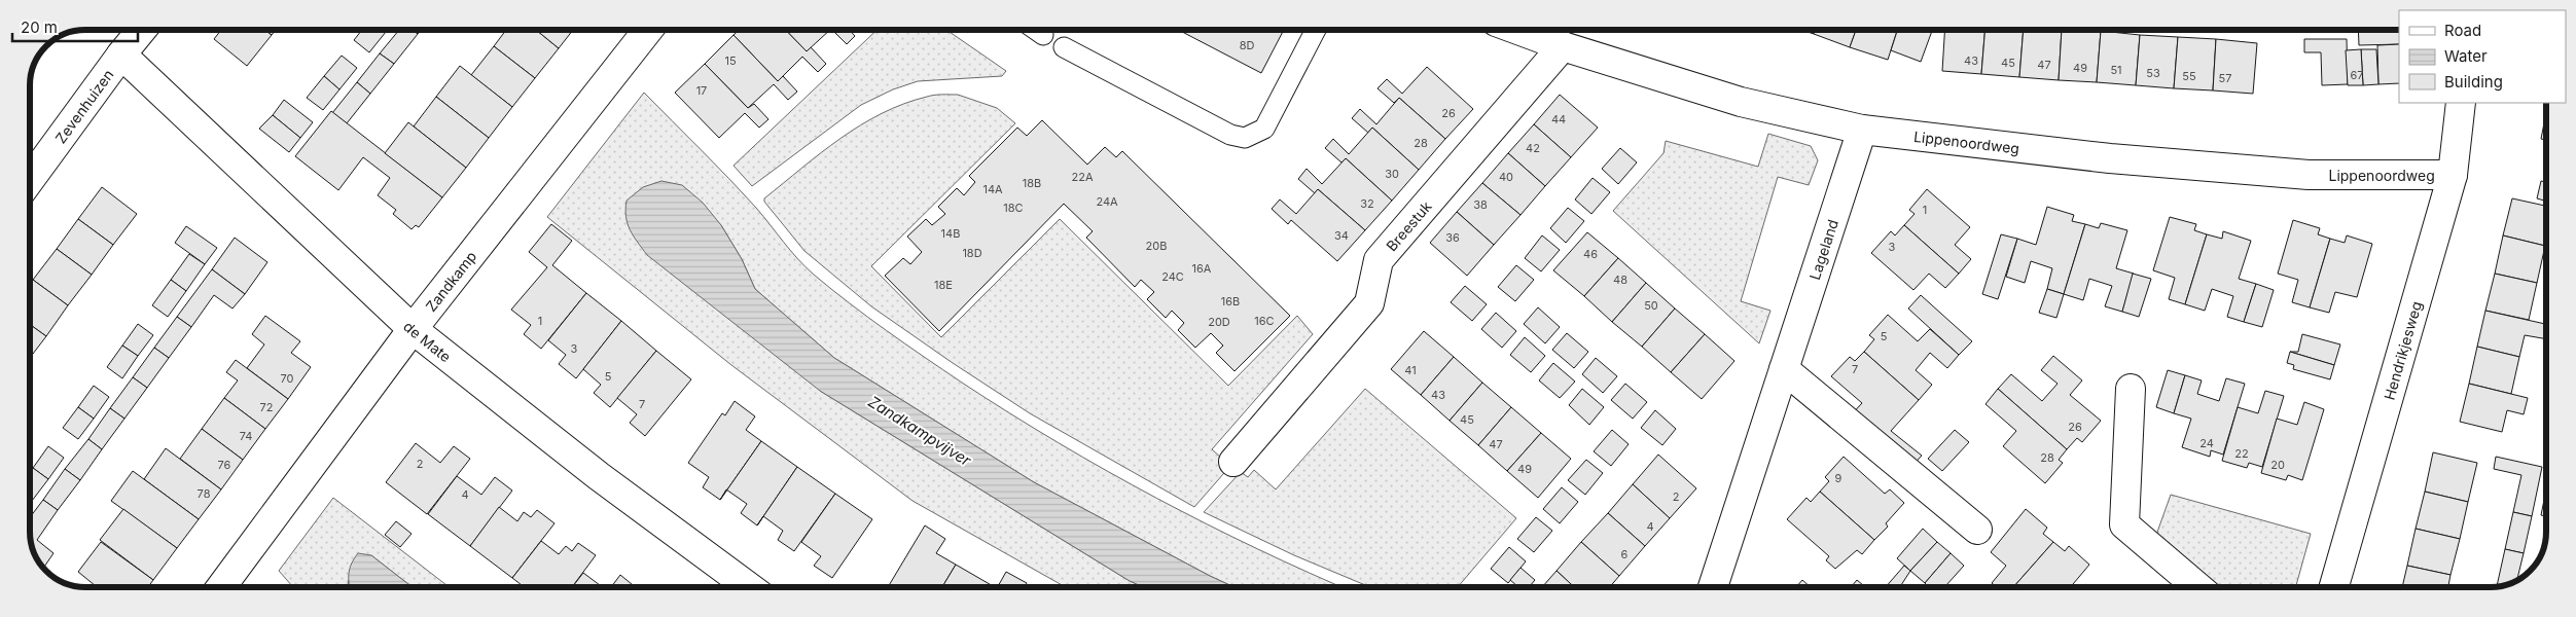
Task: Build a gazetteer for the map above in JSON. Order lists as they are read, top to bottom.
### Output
{
  "streets": {
    "street": [
      "Zevenhuizen",
      "Lippenoordweg",
      "Breestuk",
      "Lageland",
      "Zandkamp",
      "de Mate",
      "Hendrikjesweg"
    ]
  },
  "crossings": [
    ["Zevenhuizen", "de Mate"],
    ["Lippenoordweg", "Breestuk"],
    ["Lippenoordweg", "Lageland"],
    ["Lippenoordweg", "Hendrikjesweg"],
    ["Zandkamp", "de Mate"]
  ],
  "water": ["Zandkampvijver"],
  "house_numbers": [
    "8D",
    "15",
    "43",
    "45",
    "47",
    "49",
    "51",
    "53",
    "67",
    "55",
    "57",
    "17",
    "26",
    "44",
    "28",
    "42",
    "30",
    "22A",
    "40",
    "18B",
    "14A",
    "24A",
    "32",
    "38",
    "18C",
    "1",
    "14B",
    "34",
    "36",
    "20B",
    "3",
    "18D",
    "46",
    "16A",
    "24C",
    "48",
    "18E",
    "16B",
    "50",
    "1",
    "16C",
    "20D",
    "5",
    "3",
    "7",
    "41",
    "5",
    "70",
    "43",
    "7",
    "72",
    "45",
    "26",
    "74",
    "24",
    "47",
    "22",
    "28",
    "2",
    "76",
    "20",
    "49",
    "9",
    "78",
    "4",
    "2",
    "4",
    "6"
  ],
  "legend": ["Road", "Water", "Building"],
  "scale_bar": "20 m"
}
